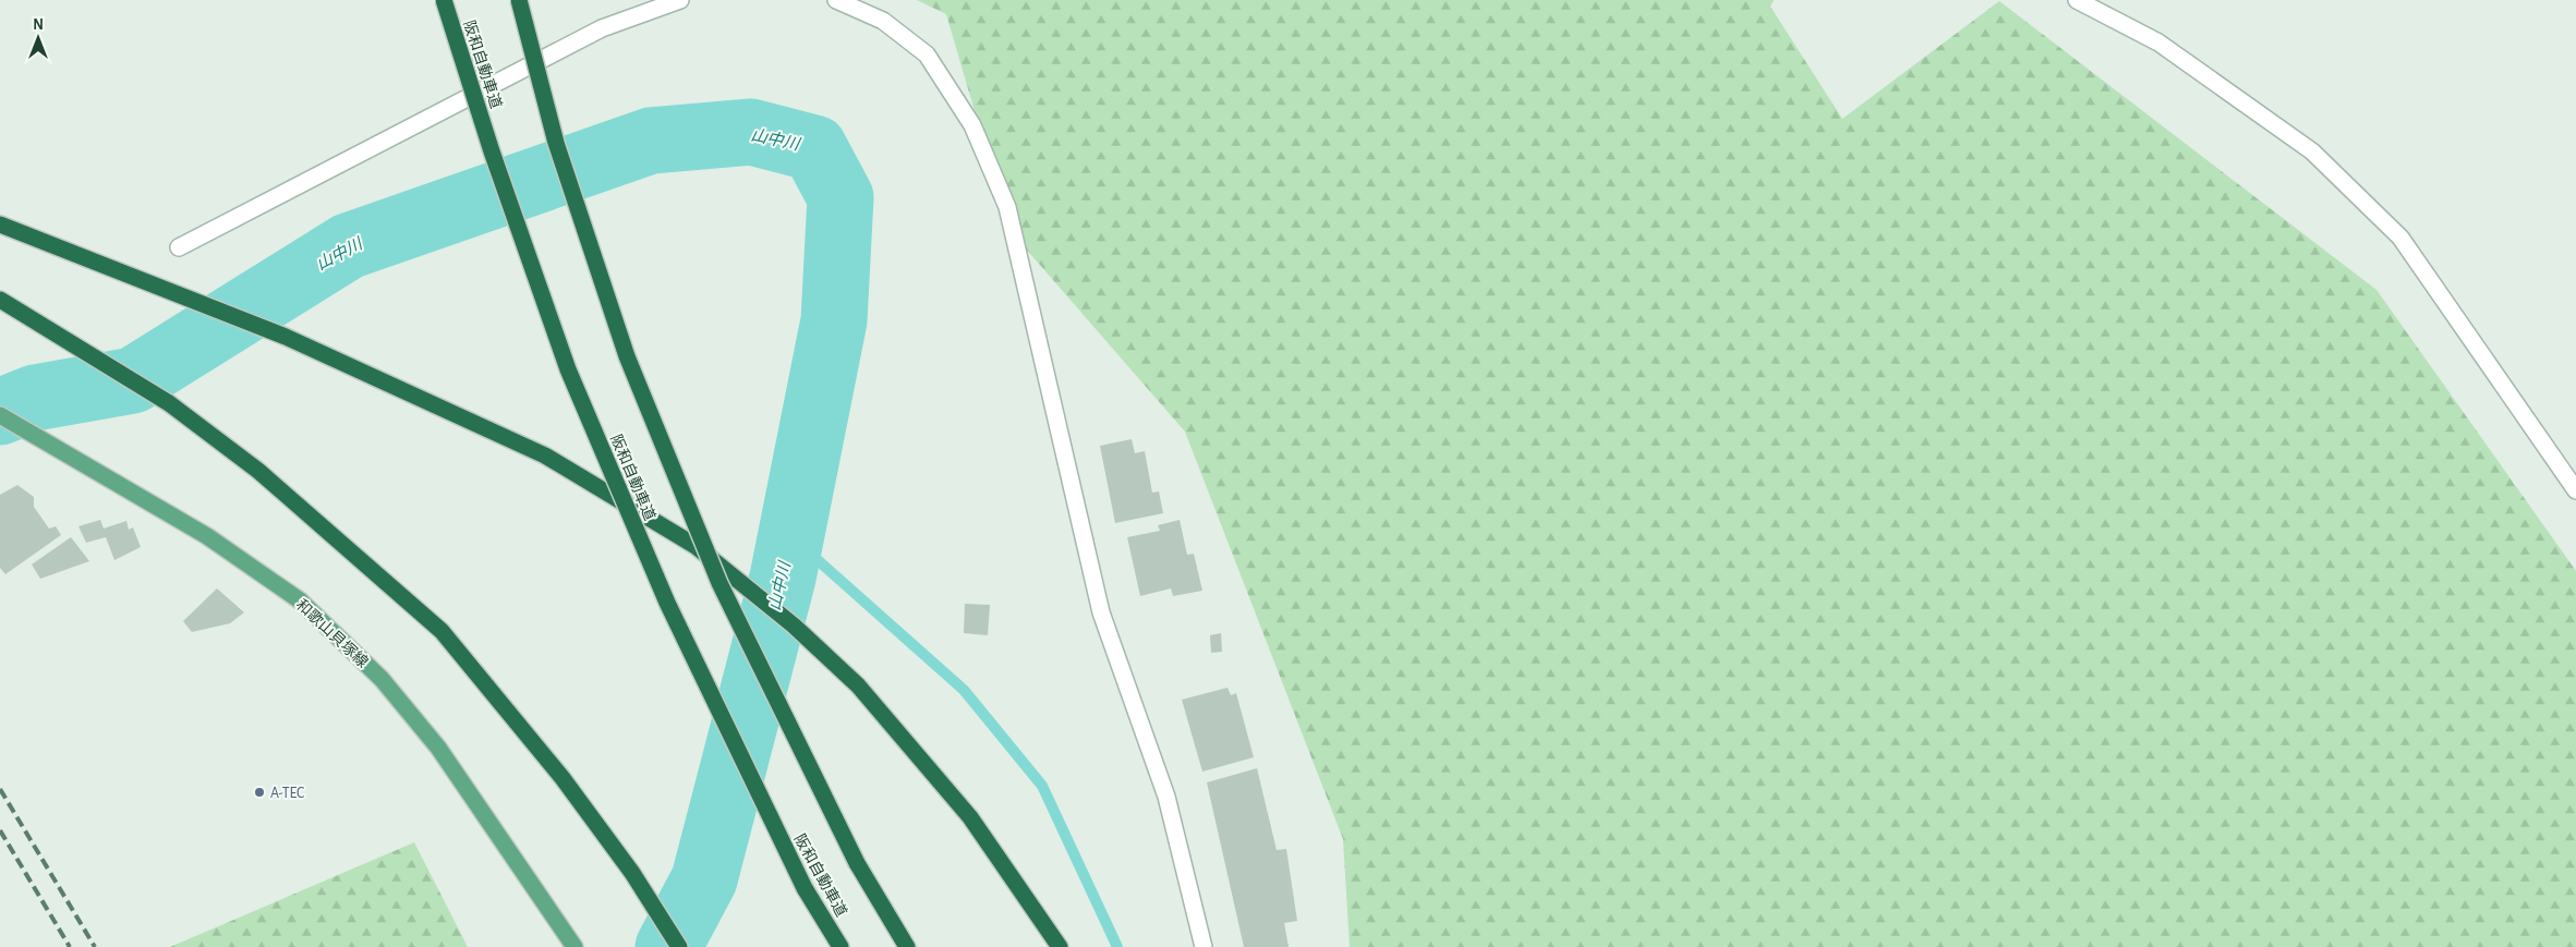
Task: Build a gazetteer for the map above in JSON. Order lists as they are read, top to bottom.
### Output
{
  "streets": {
    "highway": ["阪和自動車道"],
    "main road": ["和歌山貝塚線"]
  },
  "water": ["山中川"],
  "places": ["A-TEC"],
  "north": "top"
}
